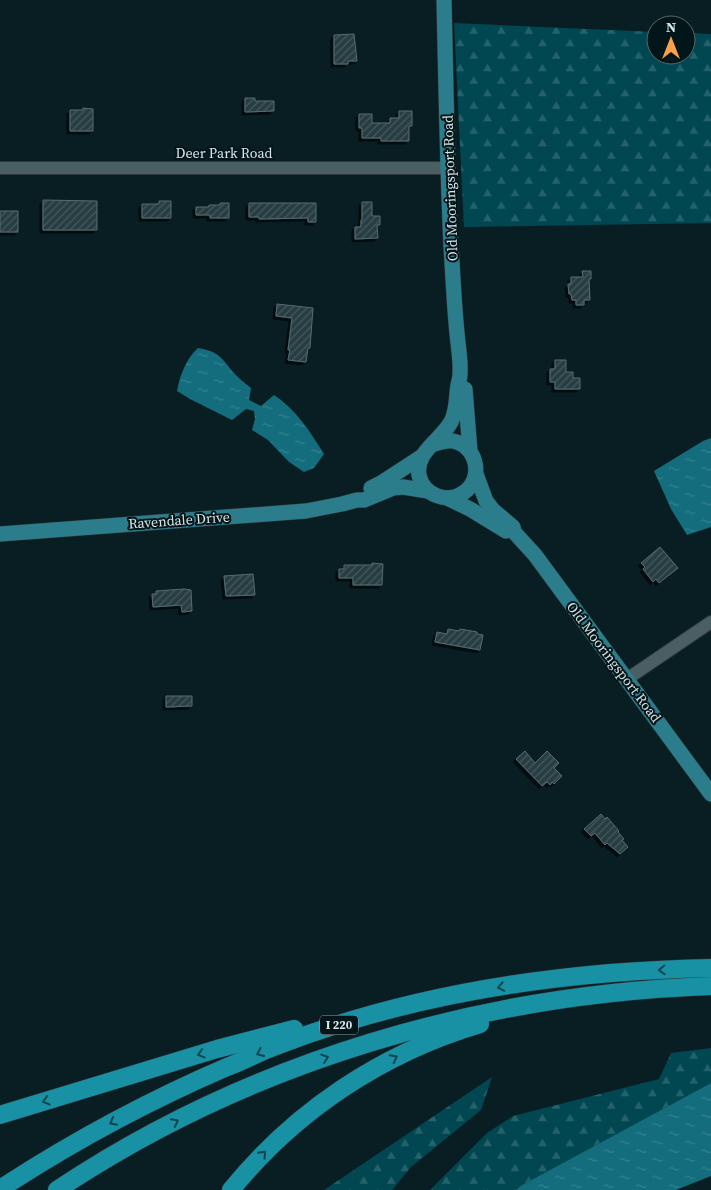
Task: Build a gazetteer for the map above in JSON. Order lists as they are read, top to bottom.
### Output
{
  "streets": {
    "highway": ["I 220"],
    "main road": ["Old Mooringsport Road", "Ravendale Drive"],
    "street": ["Deer Park Road"]
  },
  "crossings": [
    ["Deer Park Road", "Old Mooringsport Road"],
    ["Old Mooringsport Road", "Ravendale Drive"]
  ],
  "north": "top"
}
